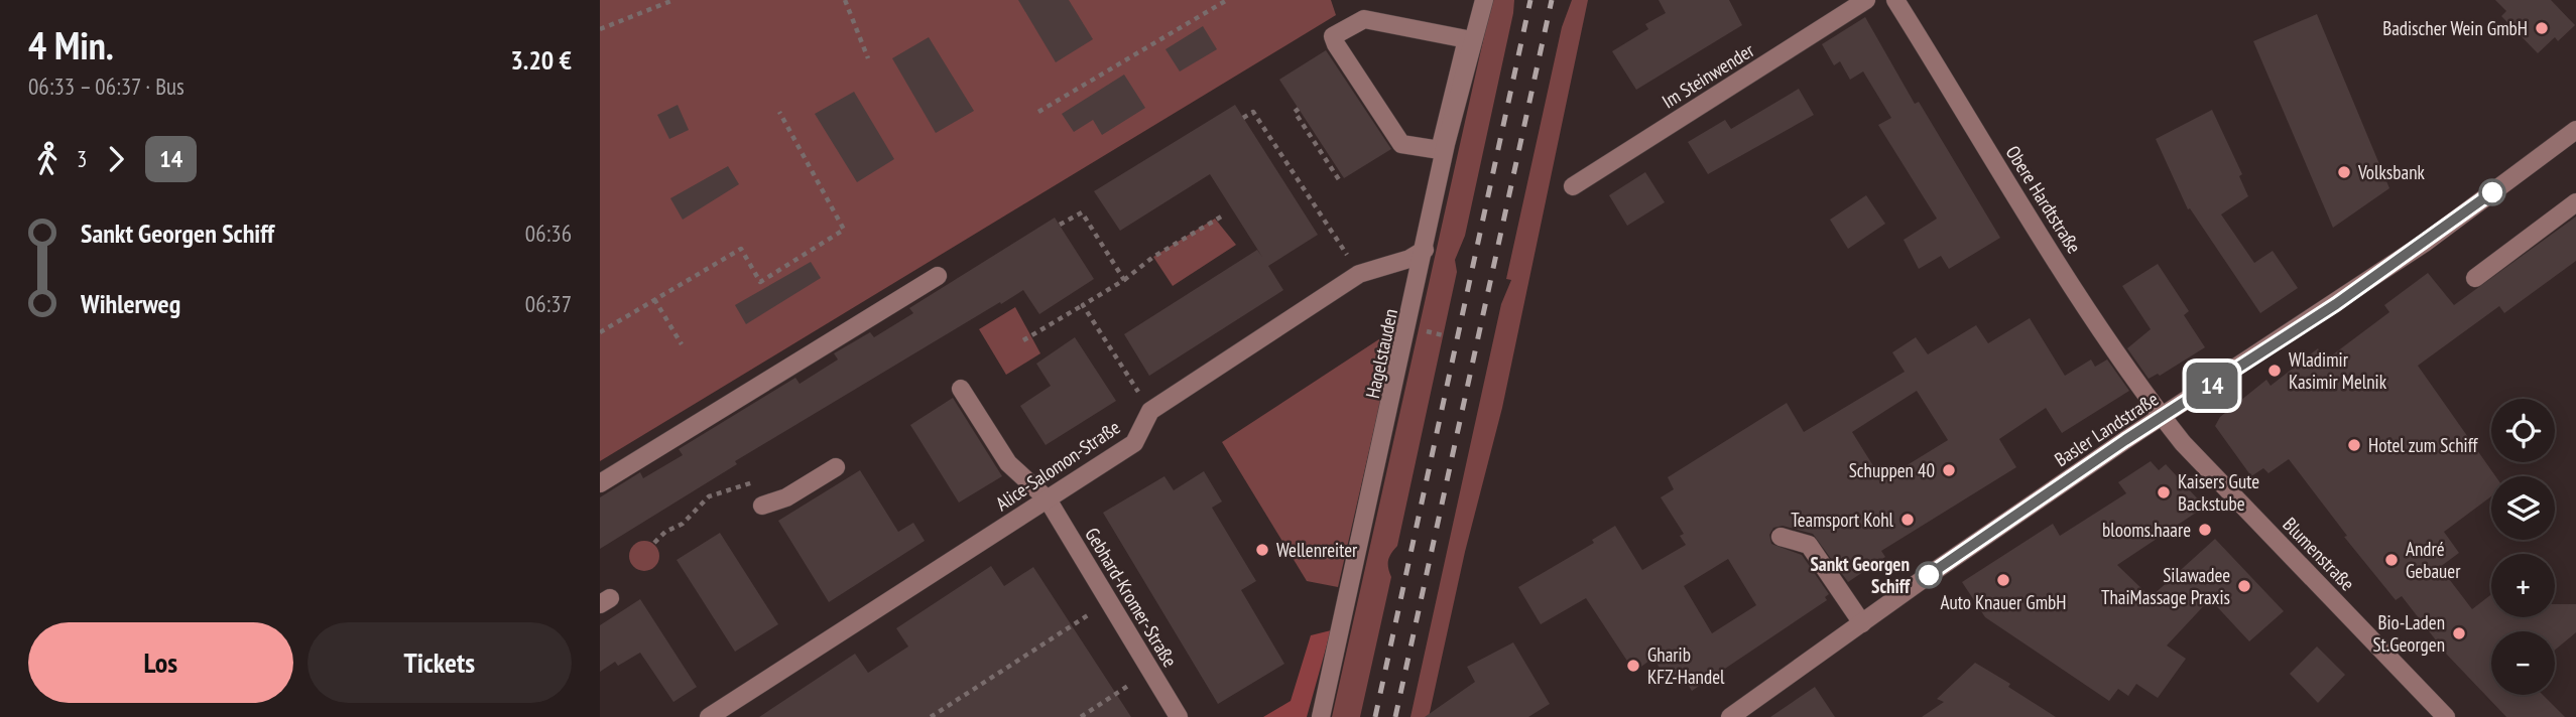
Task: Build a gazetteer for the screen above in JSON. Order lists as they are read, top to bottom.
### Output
{
  "streets": {
    "street": [
      "Im Steinwender",
      "Obere Hardtstraße",
      "Hagelstauden",
      "Basler Landstraße",
      "Alice-Salomon-Straße",
      "Blumenstraße",
      "Gebhard-Kromer-Straße"
    ]
  },
  "crossings": [
    ["Obere Hardtstraße", "Basler Landstraße"],
    ["Obere Hardtstraße", "Blumenstraße"],
    ["Basler Landstraße", "Blumenstraße"],
    ["Alice-Salomon-Straße", "Gebhard-Kromer-Straße"]
  ],
  "places": [
    "Badischer Wein GmbH",
    "Volksbank",
    "Wladimir Kasimir Melnik",
    "Hotel zum Schiff",
    "Schuppen 40",
    "Kaisers Gute Backstube",
    "Teamsport Kohl",
    "blooms.haare",
    "Wellenreiter",
    "André Gebauer",
    "Sankt Georgen Schiff",
    "Auto Knauer GmbH",
    "Silawadee ThaiMassage Praxis",
    "Bio-Laden St.Georgen",
    "Gharib KFZ-Handel"
  ],
  "lines": ["bus line 14"],
  "page": {
    "heading": ["4 Min.", "06:33 – 06:37 · Bus", "3.20 €"],
    "on_map": "14",
    "legs": ["3", "14"],
    "list": [
      {
        "name": "Sankt Georgen Schiff",
        "value": "06:36"
      },
      {
        "name": "Wihlerweg",
        "value": "06:37"
      }
    ],
    "map_buttons": ["+", "−"],
    "buttons": ["Los", "Tickets"]
  }
}
